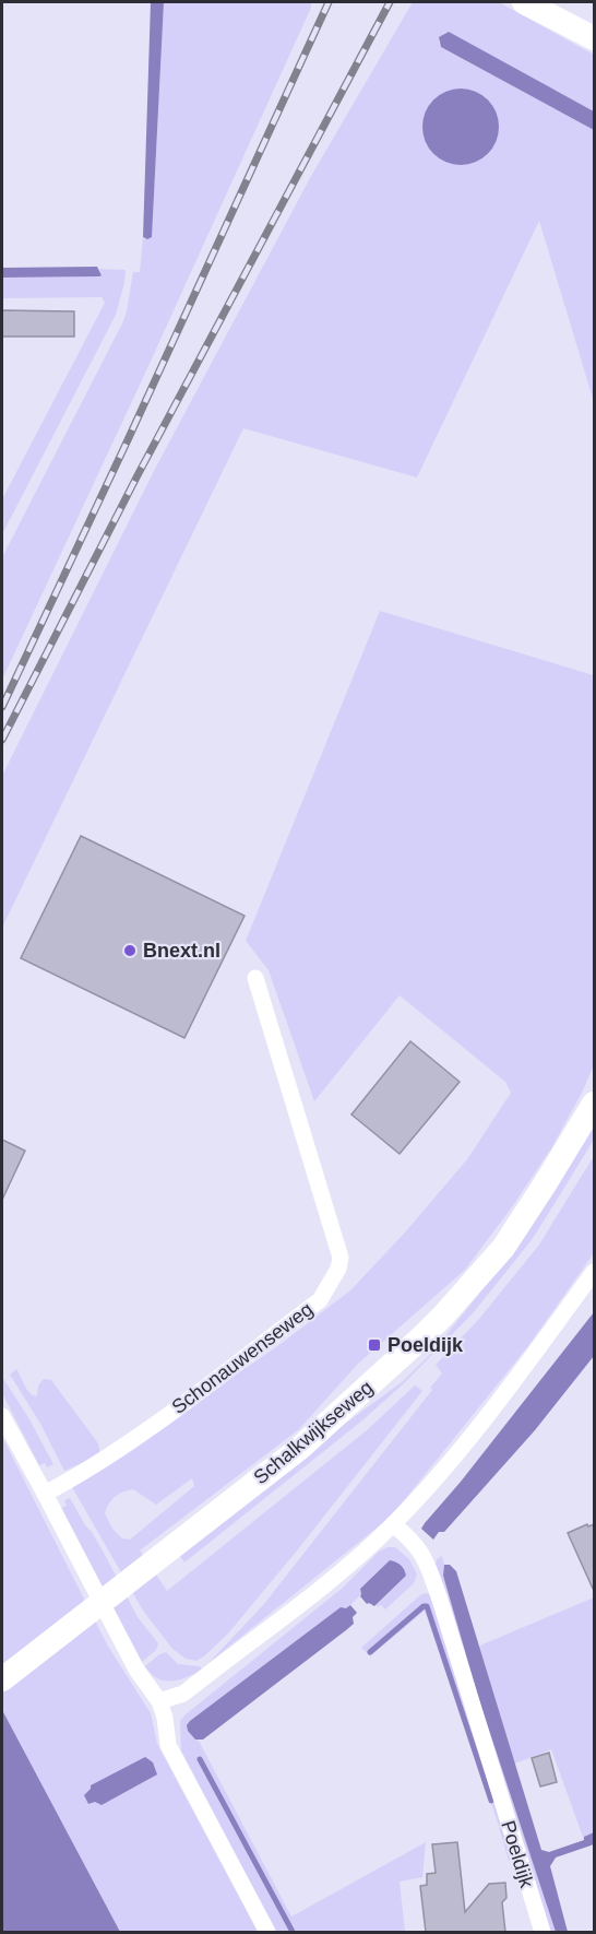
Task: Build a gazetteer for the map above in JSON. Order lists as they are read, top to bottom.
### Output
{
  "streets": {
    "street": ["Schonauwenseweg", "Schalkwijkseweg", "Poeldijk"]
  },
  "places": {
    "other": ["Bnext.nl"],
    "transit": ["Poeldijk"]
  }
}
